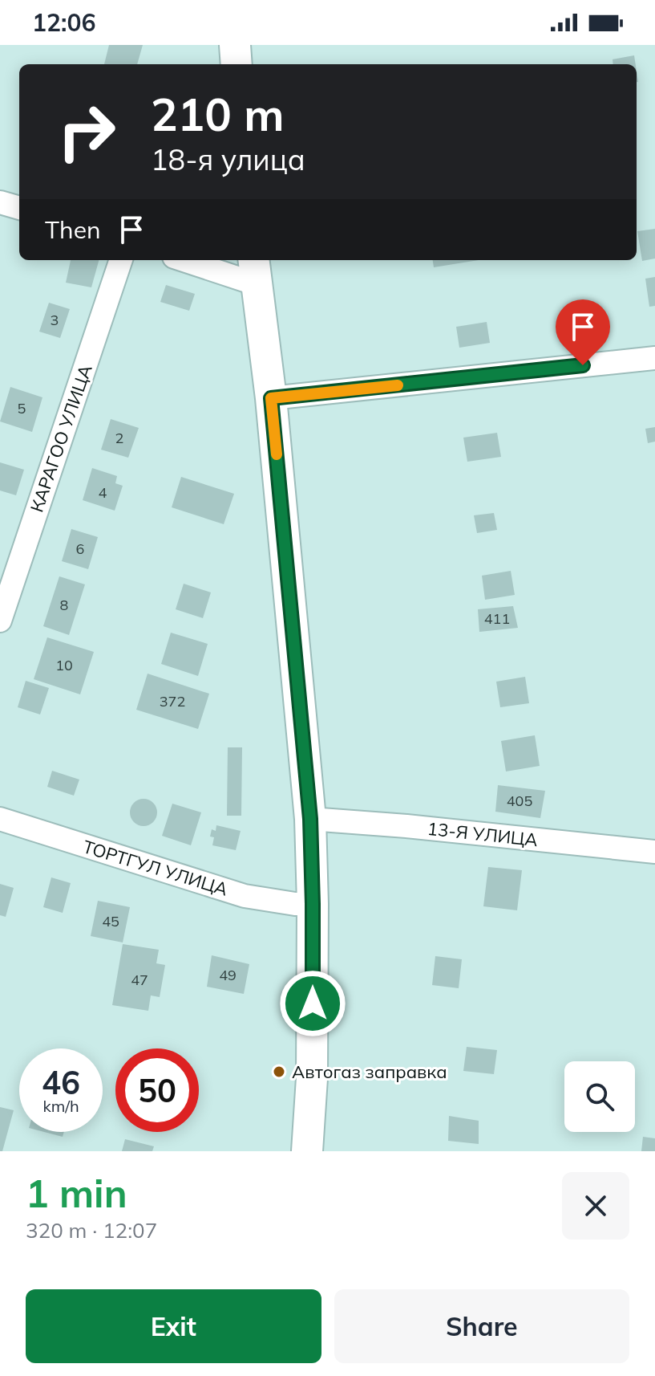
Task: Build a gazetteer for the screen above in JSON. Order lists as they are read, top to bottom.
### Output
{
  "streets": {
    "street": ["КАРАГОО УЛИЦА", "13-Я УЛИЦА", "ТОРТГУЛ УЛИЦА"]
  },
  "places": ["Автогаз заправка"],
  "house_numbers": [
    "3",
    "5",
    "2",
    "4",
    "6",
    "8",
    "411",
    "10",
    "372",
    "405",
    "45",
    "49",
    "47"
  ],
  "page": {
    "status": "12:06",
    "turn": ["210 m", "18-я улица"],
    "then": "Then",
    "speed": "46 km/h",
    "limit": "50",
    "heading": ["1 min", "320 m · 12:07"],
    "buttons": ["Exit", "Share"]
  }
}
